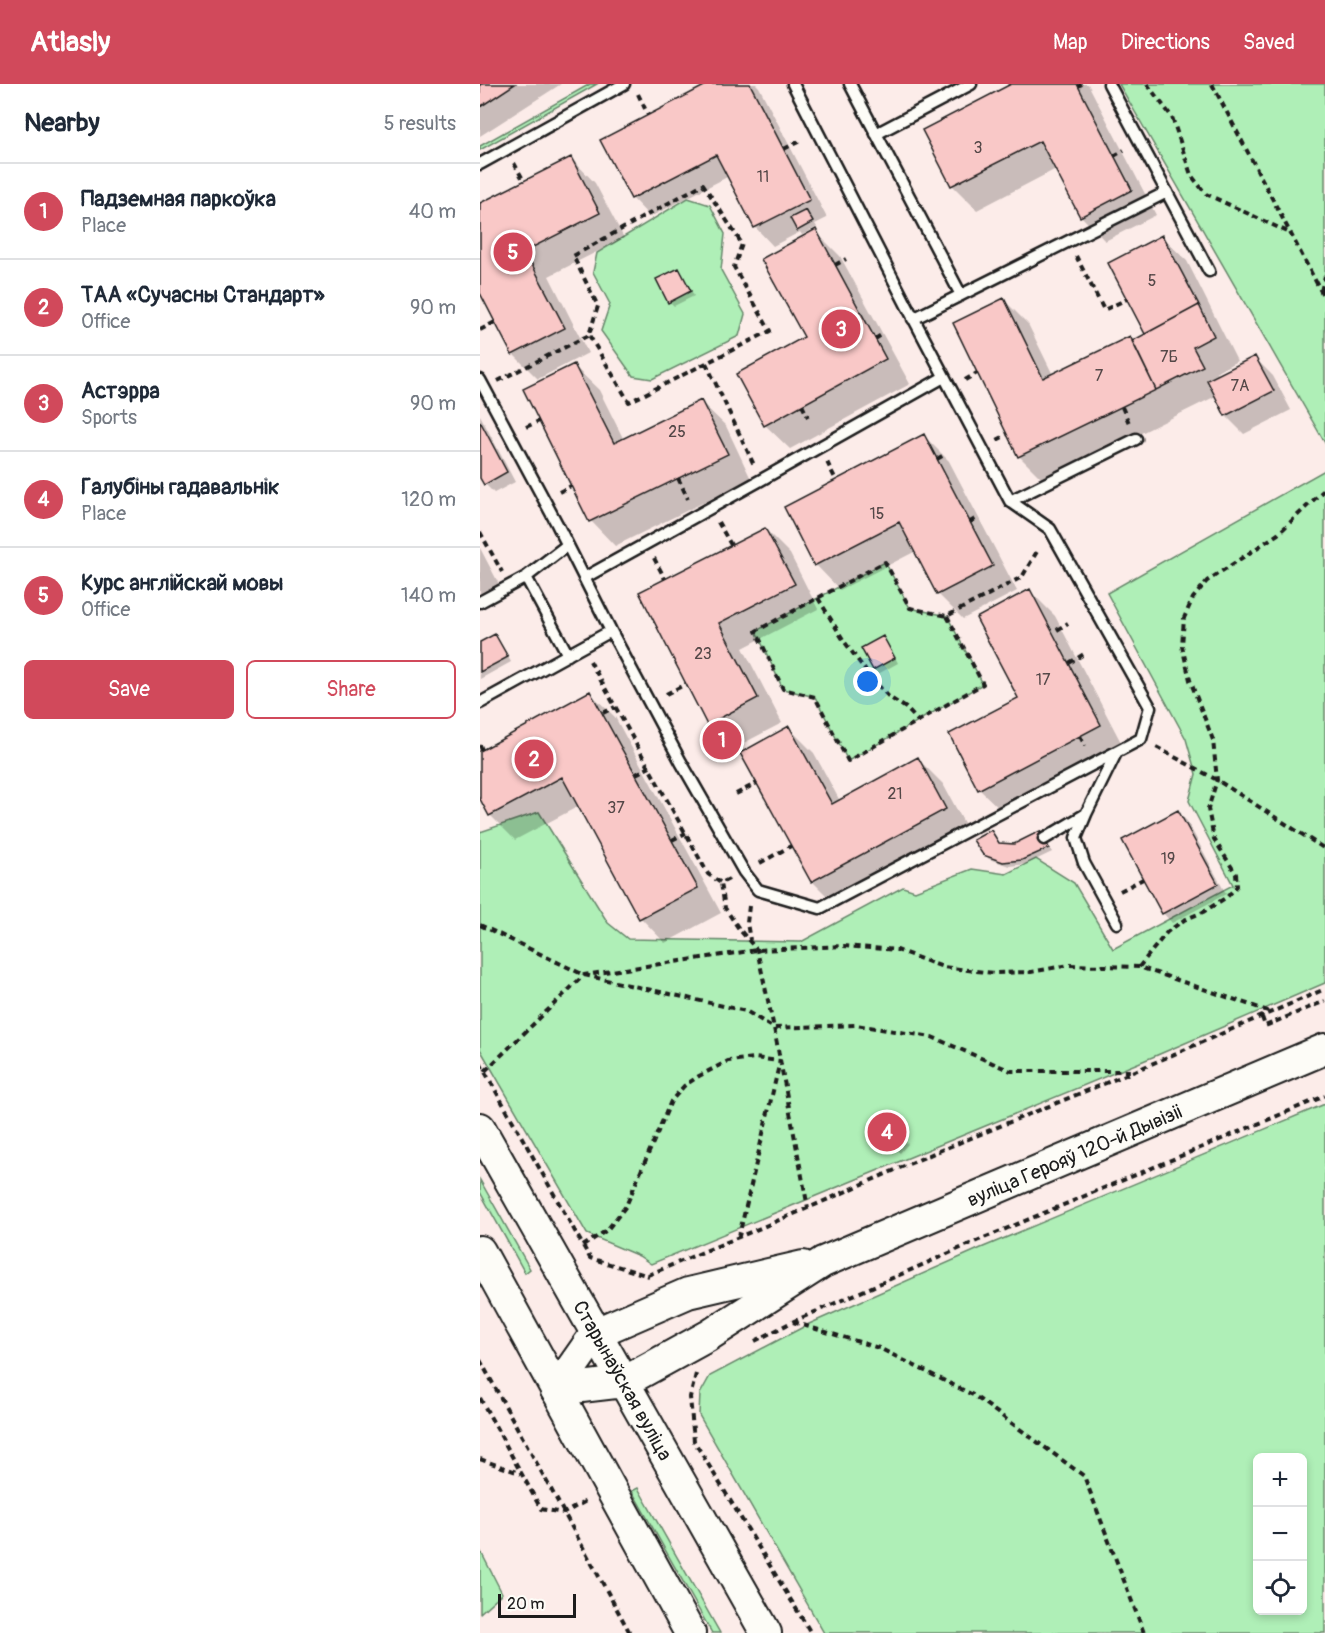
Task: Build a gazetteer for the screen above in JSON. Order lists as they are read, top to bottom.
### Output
{
  "streets": {
    "street": ["вуліца Герояў 120-й Дывізіі", "Старынаўская вуліца"]
  },
  "crossings": [
    ["вуліца Герояў 120-й Дывізіі", "Старынаўская вуліца"]
  ],
  "house_numbers": [
    "3",
    "11",
    "5",
    "7Б",
    "7",
    "7А",
    "25",
    "15",
    "23",
    "17",
    "21",
    "37",
    "19"
  ],
  "scale_bar": "20 m",
  "page": {
    "header": "Atlasly",
    "nav": ["Map", "Directions", "Saved"],
    "heading": ["Nearby", "5 results"],
    "list": [
      {
        "mark": "1",
        "name": "Падземная паркоўка",
        "note": "Place",
        "value": "40 m"
      },
      {
        "mark": "2",
        "name": "ТАА «Сучасны Стандарт»",
        "note": "Office",
        "value": "90 m"
      },
      {
        "mark": "3",
        "name": "Астэрра",
        "note": "Sports",
        "value": "90 m"
      },
      {
        "mark": "4",
        "name": "Галубіны гадавальнік",
        "note": "Place",
        "value": "120 m"
      },
      {
        "mark": "5",
        "name": "Курс англійскай мовы",
        "note": "Office",
        "value": "140 m"
      }
    ],
    "pins": [
      "5",
      "3",
      "1",
      "2",
      "4"
    ],
    "buttons": ["Save", "Share"],
    "map_buttons": ["+", "−"],
    "scale": "20 m"
  }
}
